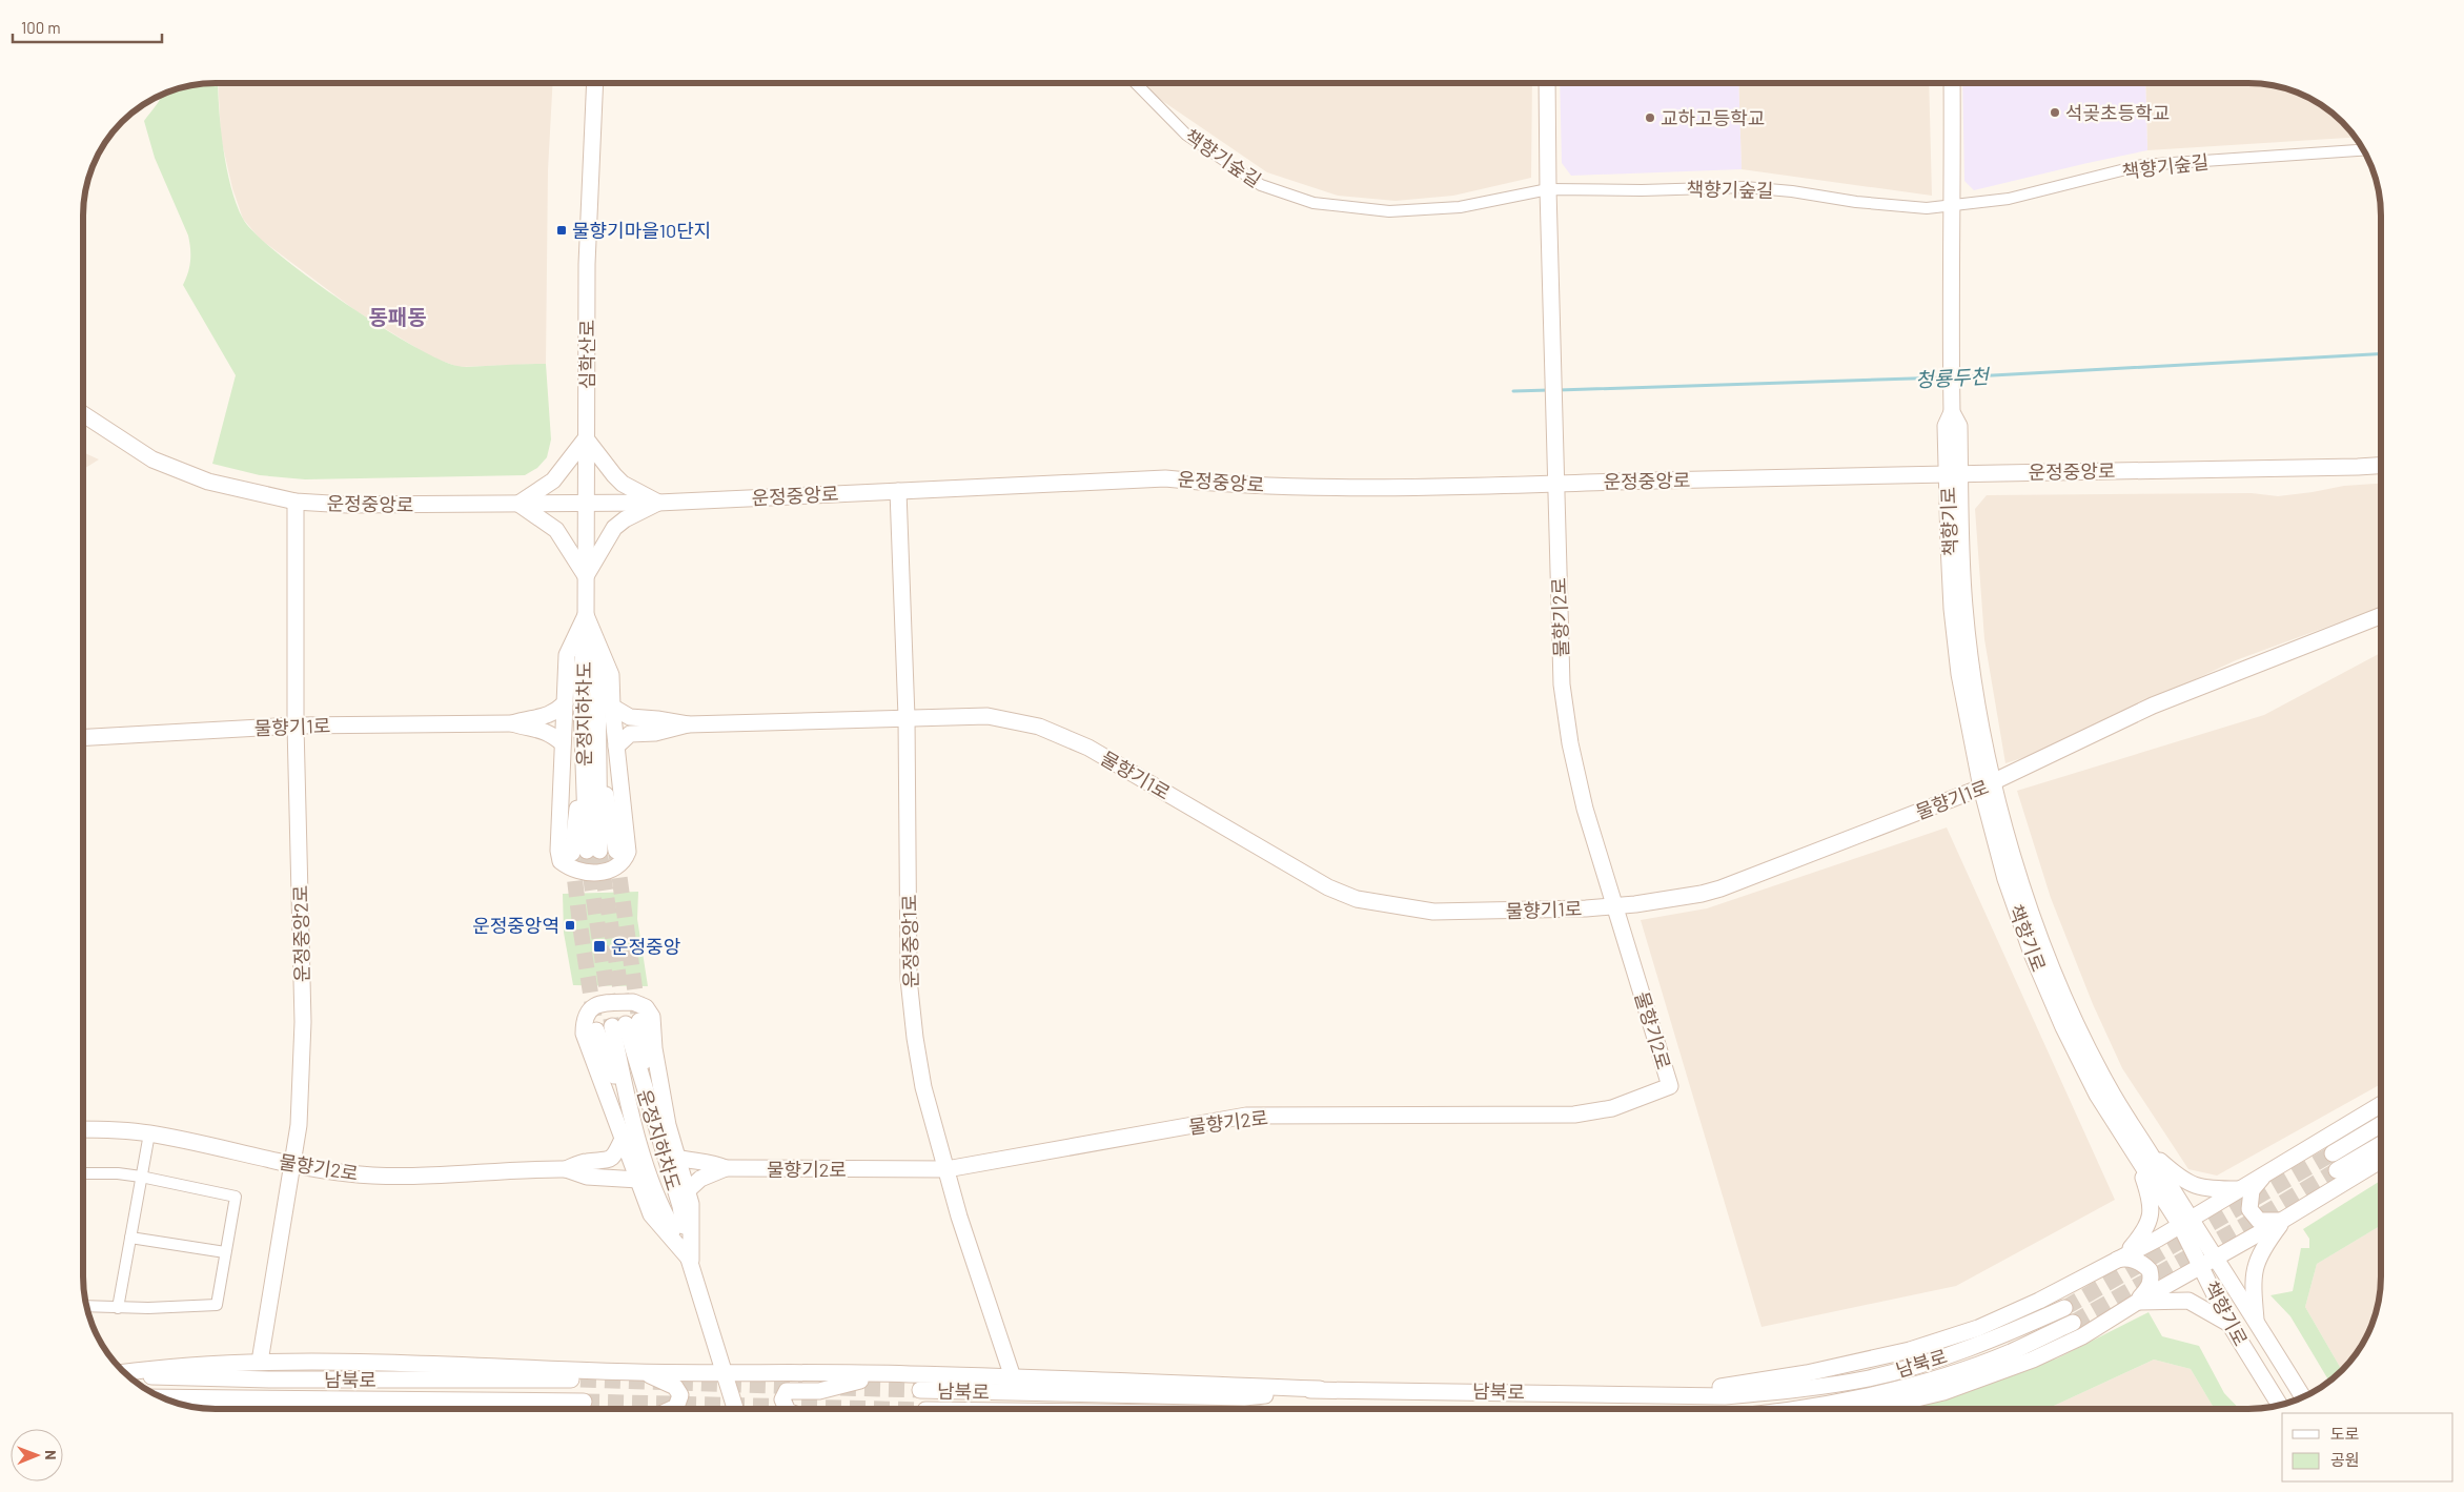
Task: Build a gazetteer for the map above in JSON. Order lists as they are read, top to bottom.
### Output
{
  "streets": {
    "street": [
      "책향기숲길",
      "심학산로",
      "운정중앙로",
      "책향기로",
      "물향기2로",
      "운정지하차도",
      "물향기1로",
      "운정중앙2로",
      "운정중앙1로",
      "남북로"
    ]
  },
  "crossings": [
    ["책향기숲길", "책향기로"],
    ["책향기숲길", "물향기2로"],
    ["심학산로", "운정중앙로"],
    ["심학산로", "운정지하차도"],
    ["운정중앙로", "책향기로"],
    ["운정중앙로", "물향기2로"],
    ["운정중앙로", "운정중앙2로"],
    ["운정중앙로", "운정중앙1로"],
    ["책향기로", "물향기1로"],
    ["물향기2로", "물향기1로"],
    ["물향기2로", "운정중앙2로"],
    ["물향기2로", "운정중앙1로"],
    ["물향기1로", "운정중앙2로"],
    ["물향기1로", "운정중앙1로"]
  ],
  "districts": ["동패동"],
  "water": ["청룡두천"],
  "places": {
    "other": ["석곶초등학교", "교하고등학교"],
    "transit": ["물향기마을10단지", "운정중앙역", "운정중앙"]
  },
  "legend": ["도로", "공원"],
  "scale_bar": "100 m",
  "north": "right"
}
